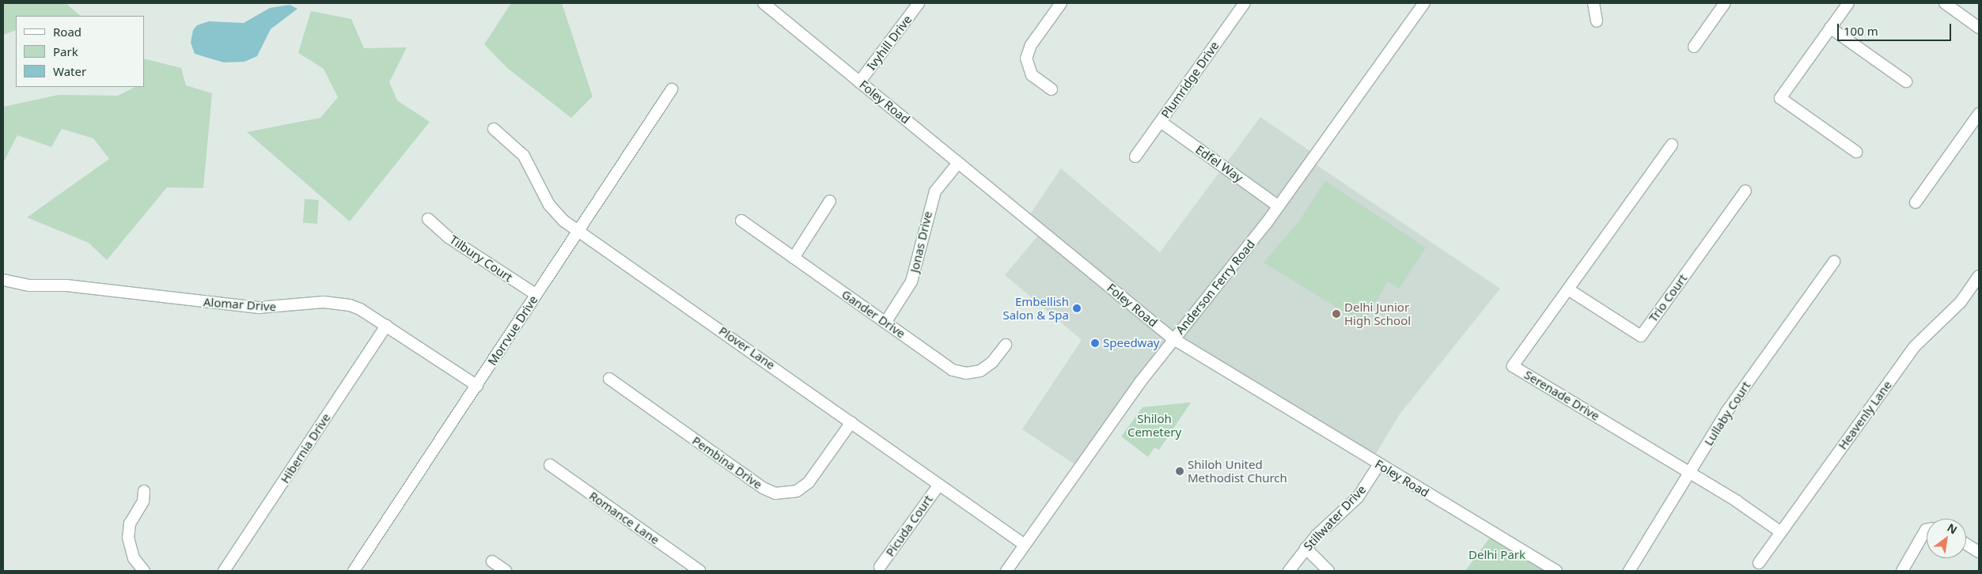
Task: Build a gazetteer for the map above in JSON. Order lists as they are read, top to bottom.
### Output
{
  "streets": {
    "street": [
      "Ivyhill Drive",
      "Plumridge Drive",
      "Foley Road",
      "Edfel Way",
      "Jonas Drive",
      "Tilbury Court",
      "Anderson Ferry Road",
      "Trio Court",
      "Alomar Drive",
      "Gander Drive",
      "Morrvue Drive",
      "Plover Lane",
      "Serenade Drive",
      "Lullaby Court",
      "Heavenly Lane",
      "Hibernia Drive",
      "Pembina Drive",
      "Romance Lane",
      "Stillwater Drive",
      "Picuda Court"
    ]
  },
  "crossings": [
    ["Ivyhill Drive", "Foley Road"],
    ["Plumridge Drive", "Edfel Way"],
    ["Foley Road", "Jonas Drive"],
    ["Foley Road", "Anderson Ferry Road"],
    ["Foley Road", "Stillwater Drive"],
    ["Edfel Way", "Anderson Ferry Road"],
    ["Jonas Drive", "Gander Drive"],
    ["Tilbury Court", "Morrvue Drive"],
    ["Anderson Ferry Road", "Plover Lane"],
    ["Trio Court", "Serenade Drive"],
    ["Alomar Drive", "Morrvue Drive"],
    ["Alomar Drive", "Hibernia Drive"],
    ["Morrvue Drive", "Plover Lane"],
    ["Plover Lane", "Pembina Drive"],
    ["Plover Lane", "Picuda Court"],
    ["Serenade Drive", "Lullaby Court"],
    ["Serenade Drive", "Heavenly Lane"]
  ],
  "parks": ["Shiloh Cemetery", "Delhi Park"],
  "places": [
    "Embellish Salon & Spa",
    "Delhi Junior High School",
    "Speedway",
    "Shiloh United Methodist Church"
  ],
  "legend": ["Road", "Park", "Water"],
  "scale_bar": "100 m",
  "north": "top right"
}
